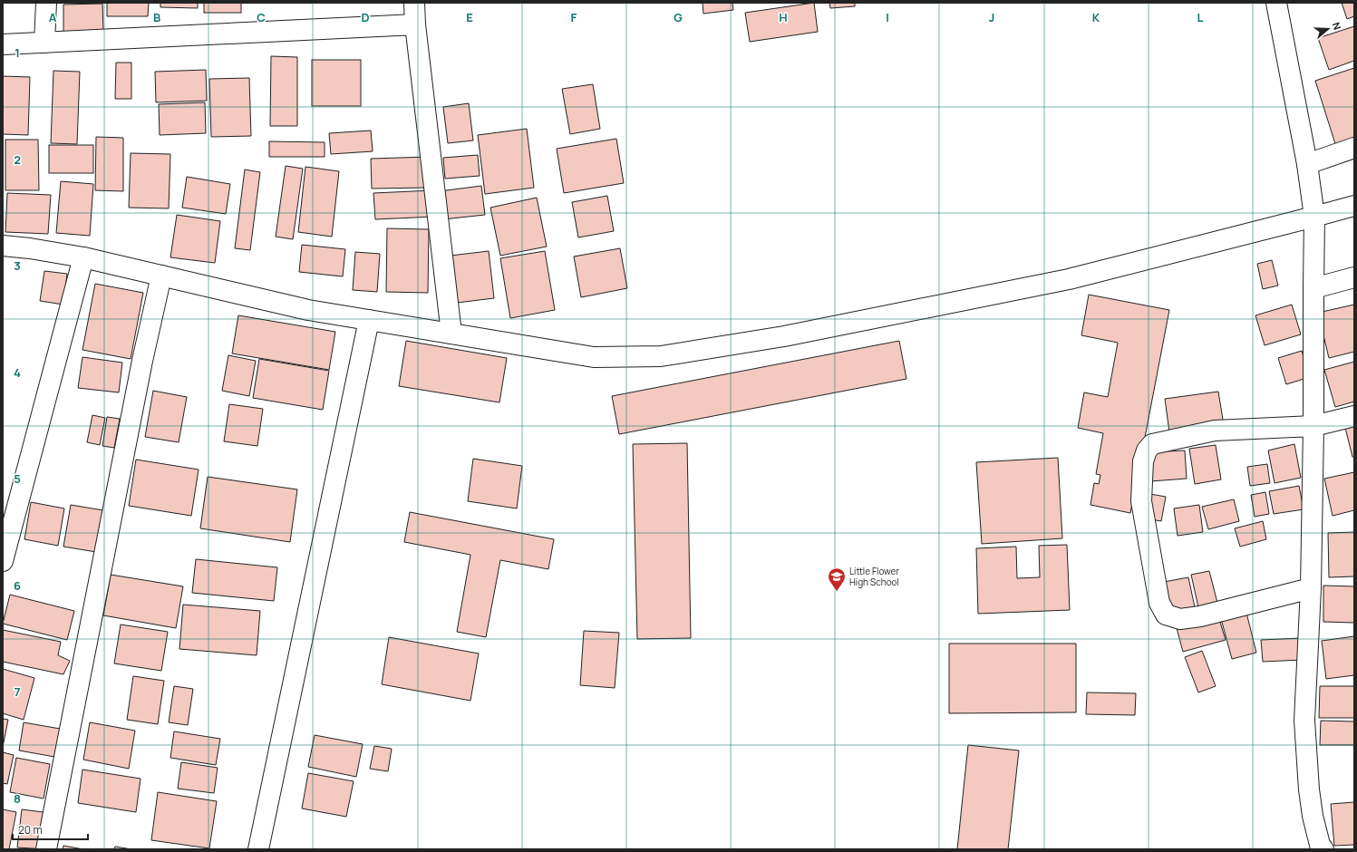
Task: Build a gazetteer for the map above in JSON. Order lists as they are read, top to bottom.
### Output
{
  "places": {
    "school or university": ["Little Flower High School"]
  },
  "scale_bar": "20 m",
  "north": "right",
  "grid": {
    "columns": [
      "A",
      "B",
      "C",
      "D",
      "E",
      "F",
      "G",
      "H",
      "I",
      "J",
      "K",
      "L"
    ],
    "rows": [
      "1",
      "2",
      "3",
      "4",
      "5",
      "6",
      "7",
      "8"
    ]
  }
}
